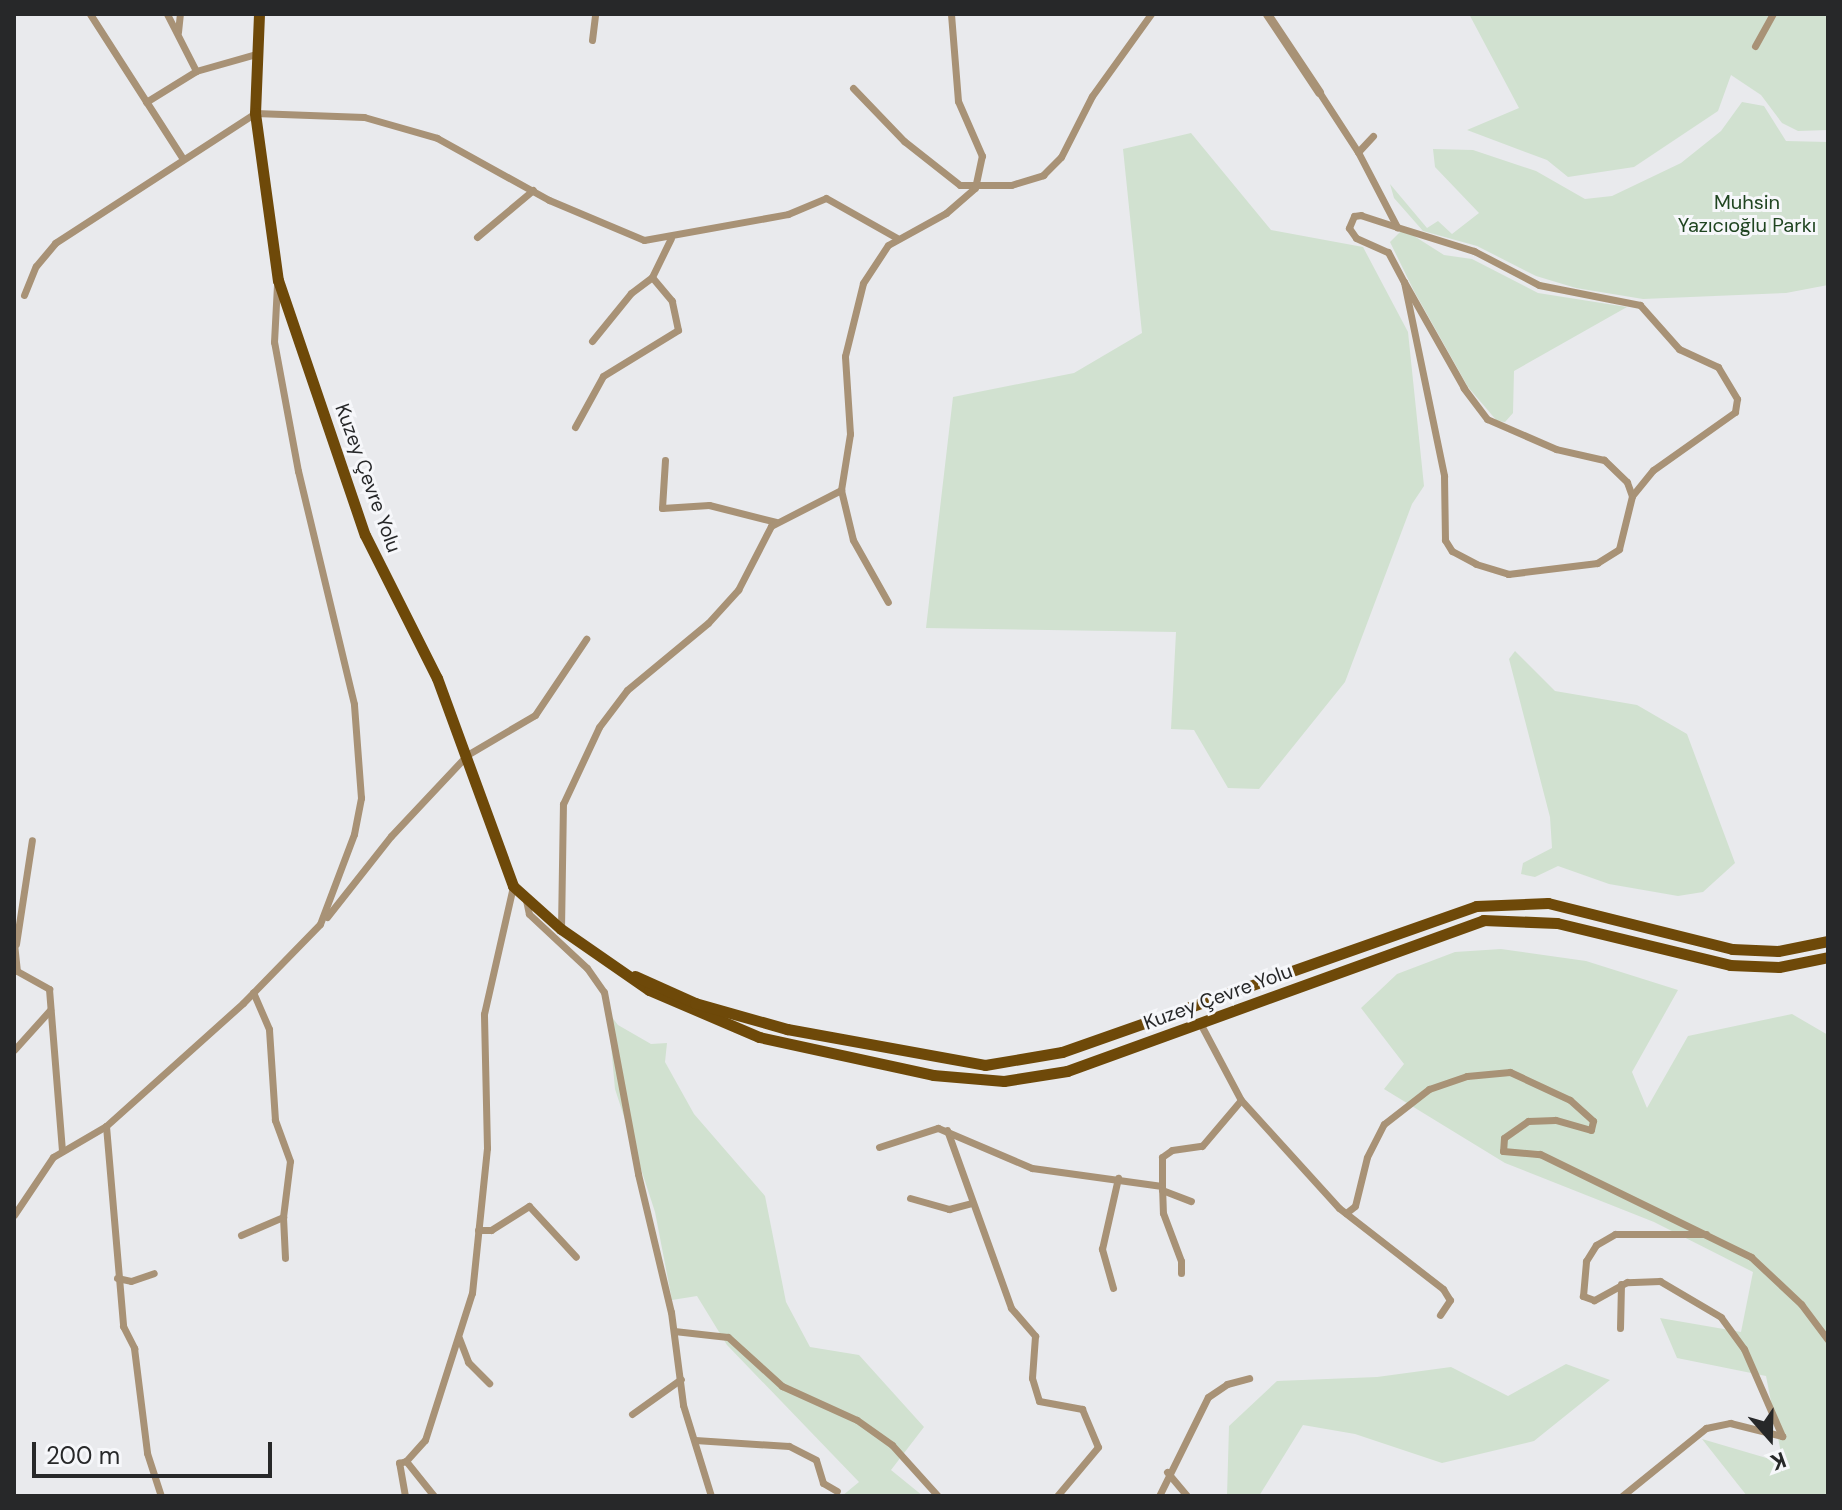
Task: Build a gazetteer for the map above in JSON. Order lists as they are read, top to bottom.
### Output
{
  "streets": {
    "main road": ["Kuzey Çevre Yolu"]
  },
  "parks": ["Muhsin Yazıcıoğlu Parkı"],
  "scale_bar": "200 m",
  "north": "bottom"
}
